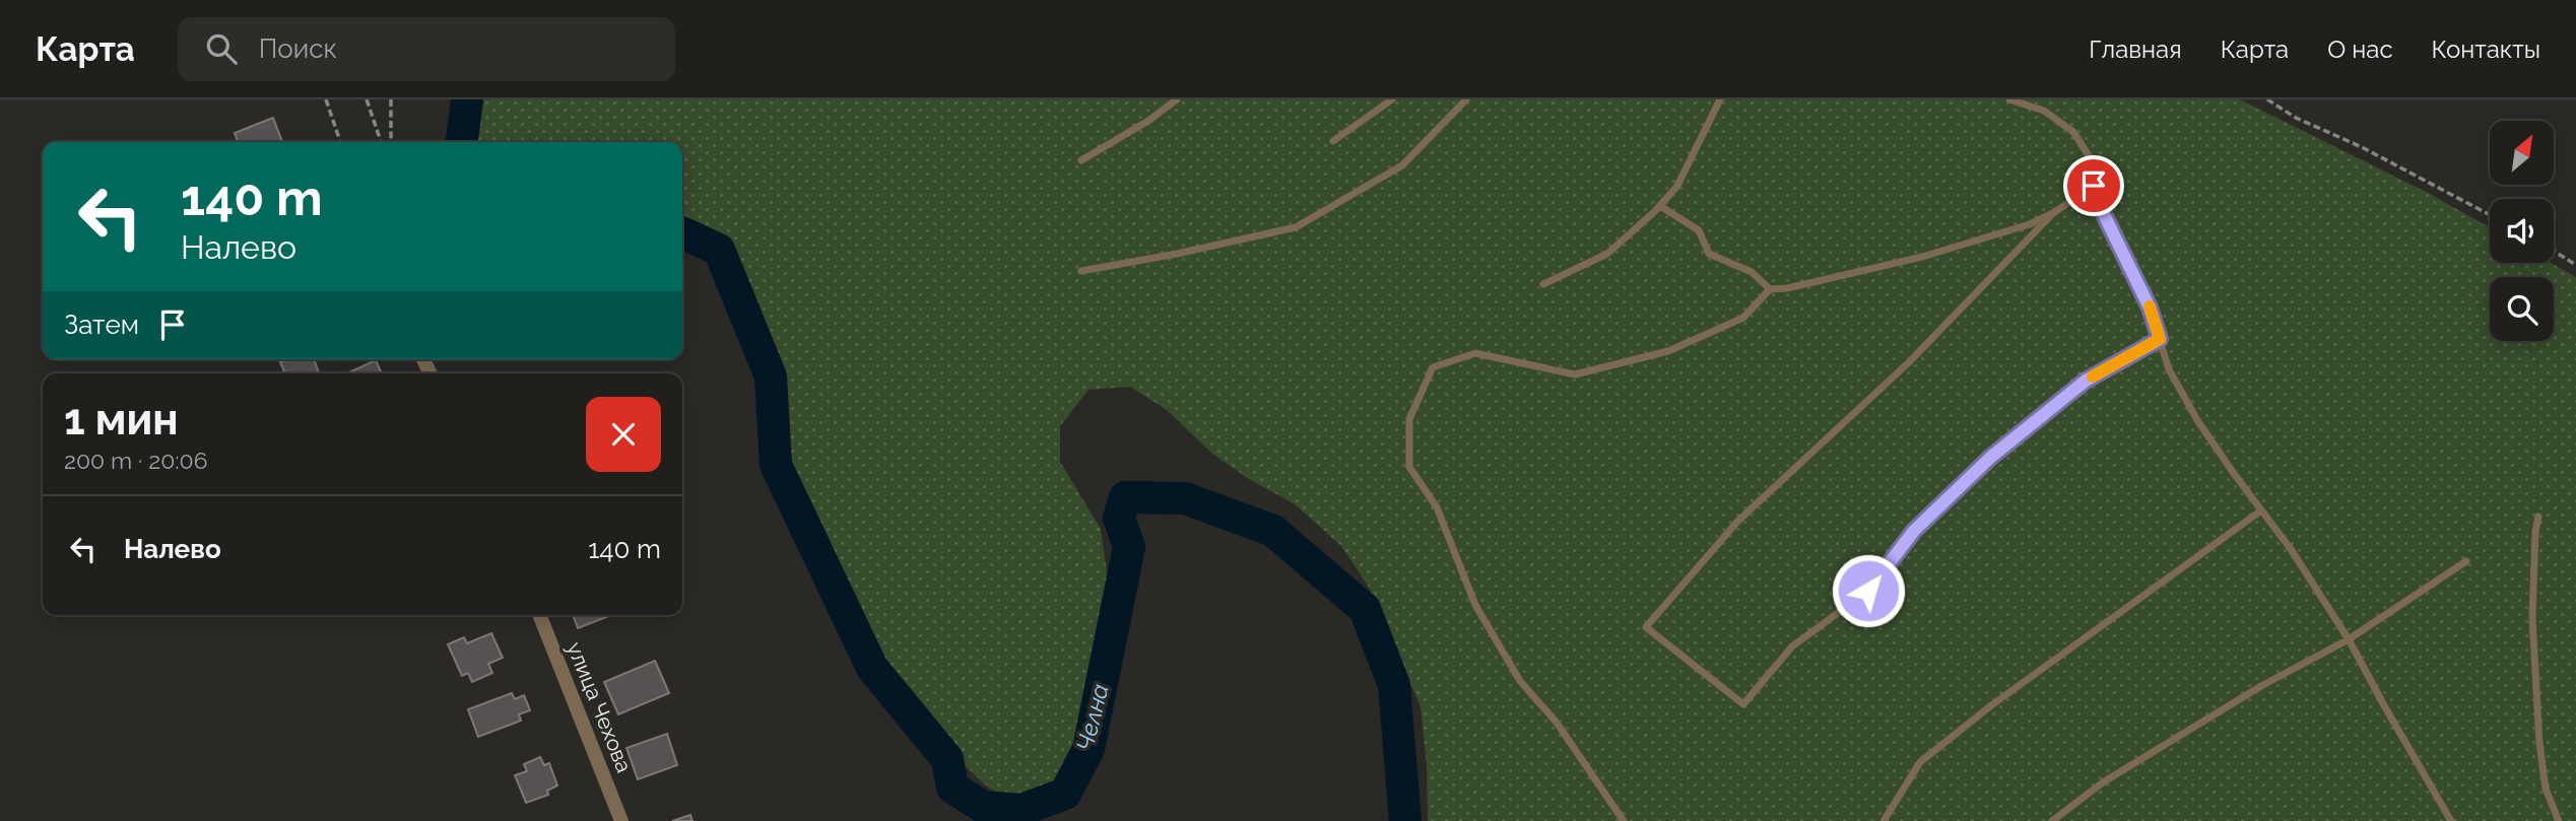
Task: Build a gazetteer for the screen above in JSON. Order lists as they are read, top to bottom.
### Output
{
  "streets": {
    "street": ["улица Чехова"]
  },
  "water": ["Челна"],
  "north": "top right",
  "page": {
    "header": "Карта",
    "search": "Поиск",
    "nav": [
      "Главная",
      "Карта",
      "О нас",
      "Контакты"
    ],
    "turn": ["140 m", "Налево"],
    "then": "Затем",
    "heading": ["1 мин", "200 m · 20:06"],
    "list": [
      {
        "name": "Налево",
        "value": "140 m"
      }
    ]
  }
}
